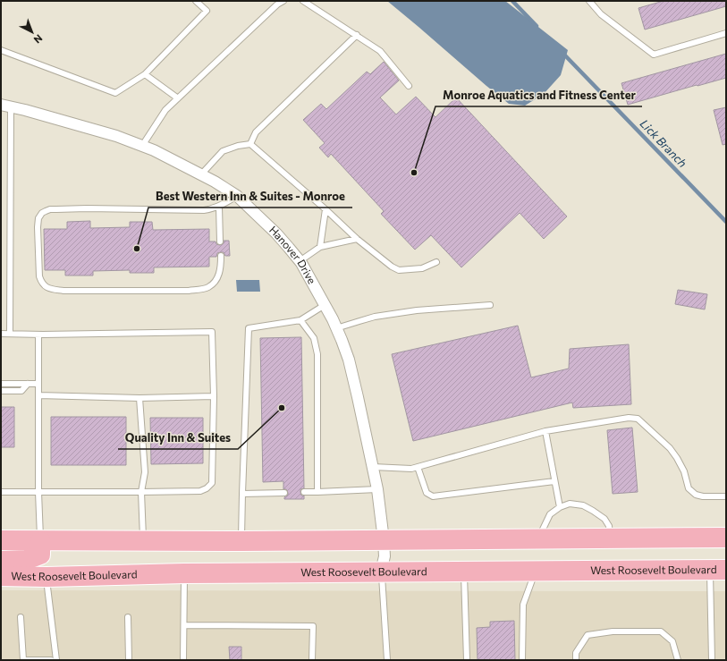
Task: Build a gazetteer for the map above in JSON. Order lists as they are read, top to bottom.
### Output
{
  "streets": {
    "highway": ["West Roosevelt Boulevard"],
    "street": ["Hanover Drive"]
  },
  "crossings": [
    ["Hanover Drive", "West Roosevelt Boulevard"]
  ],
  "water": ["Lick Branch"],
  "places": ["Monroe Aquatics and Fitness Center", "Best Western Inn & Suites - Monroe", "Quality Inn & Suites"],
  "north": "bottom right"
}
